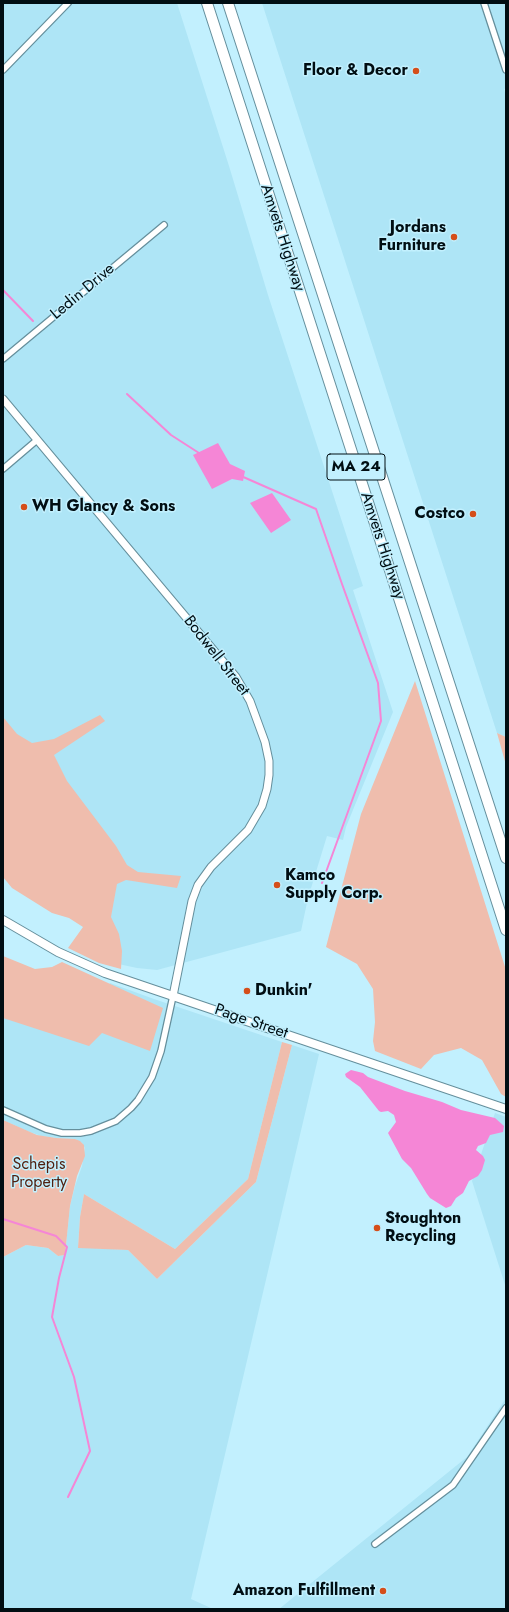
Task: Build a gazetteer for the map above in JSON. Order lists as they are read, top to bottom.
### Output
{
  "streets": {
    "highway": ["Amvets Highway", "MA 24"],
    "main road": ["Page Street"],
    "street": ["Ledin Drive", "Bodwell Street"]
  },
  "crossings": [
    ["Bodwell Street", "Page Street"]
  ],
  "parks": ["Schepis Property"],
  "places": [
    "Floor & Decor",
    "Jordans Furniture",
    "WH Glancy & Sons",
    "Costco",
    "Kamco Supply Corp.",
    "Dunkin'",
    "Stoughton Recycling",
    "Amazon Fulfillment"
  ]
}
